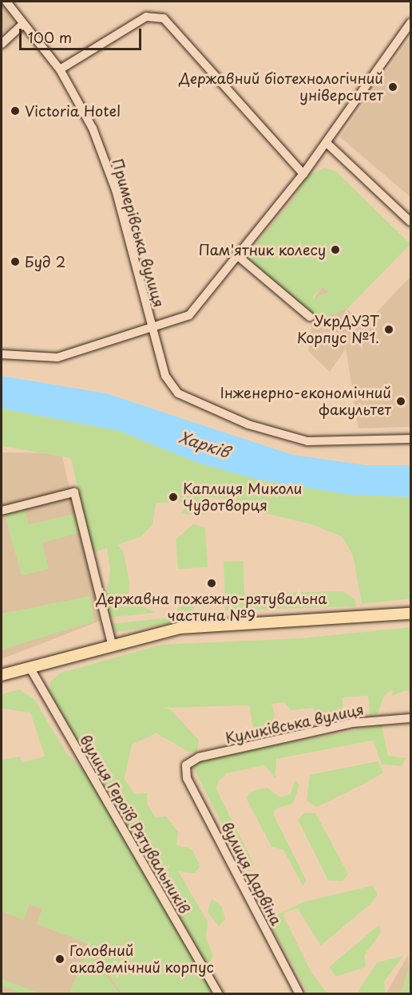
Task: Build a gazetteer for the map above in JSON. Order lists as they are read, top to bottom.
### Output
{
  "streets": {
    "street": [
      "Примерівська вулиця",
      "Куликівська вулиця",
      "вулиця Героїв Рятувальників",
      "вулиця Дарвіна"
    ]
  },
  "crossings": [
    ["Куликівська вулиця", "вулиця Дарвіна"]
  ],
  "water": ["Харків"],
  "places": [
    "Державний біотехнологічний університет",
    "Victoria Hotel",
    "Пам'ятник колесу",
    "Буд 2",
    "УкрДУЗТ Корпус №1.",
    "Інженерно-економічний факультет",
    "Каплиця Миколи Чудотворця",
    "Державна пожежно-рятувальна частина №9",
    "Головний академічний корпус"
  ],
  "scale_bar": "100 m"
}
